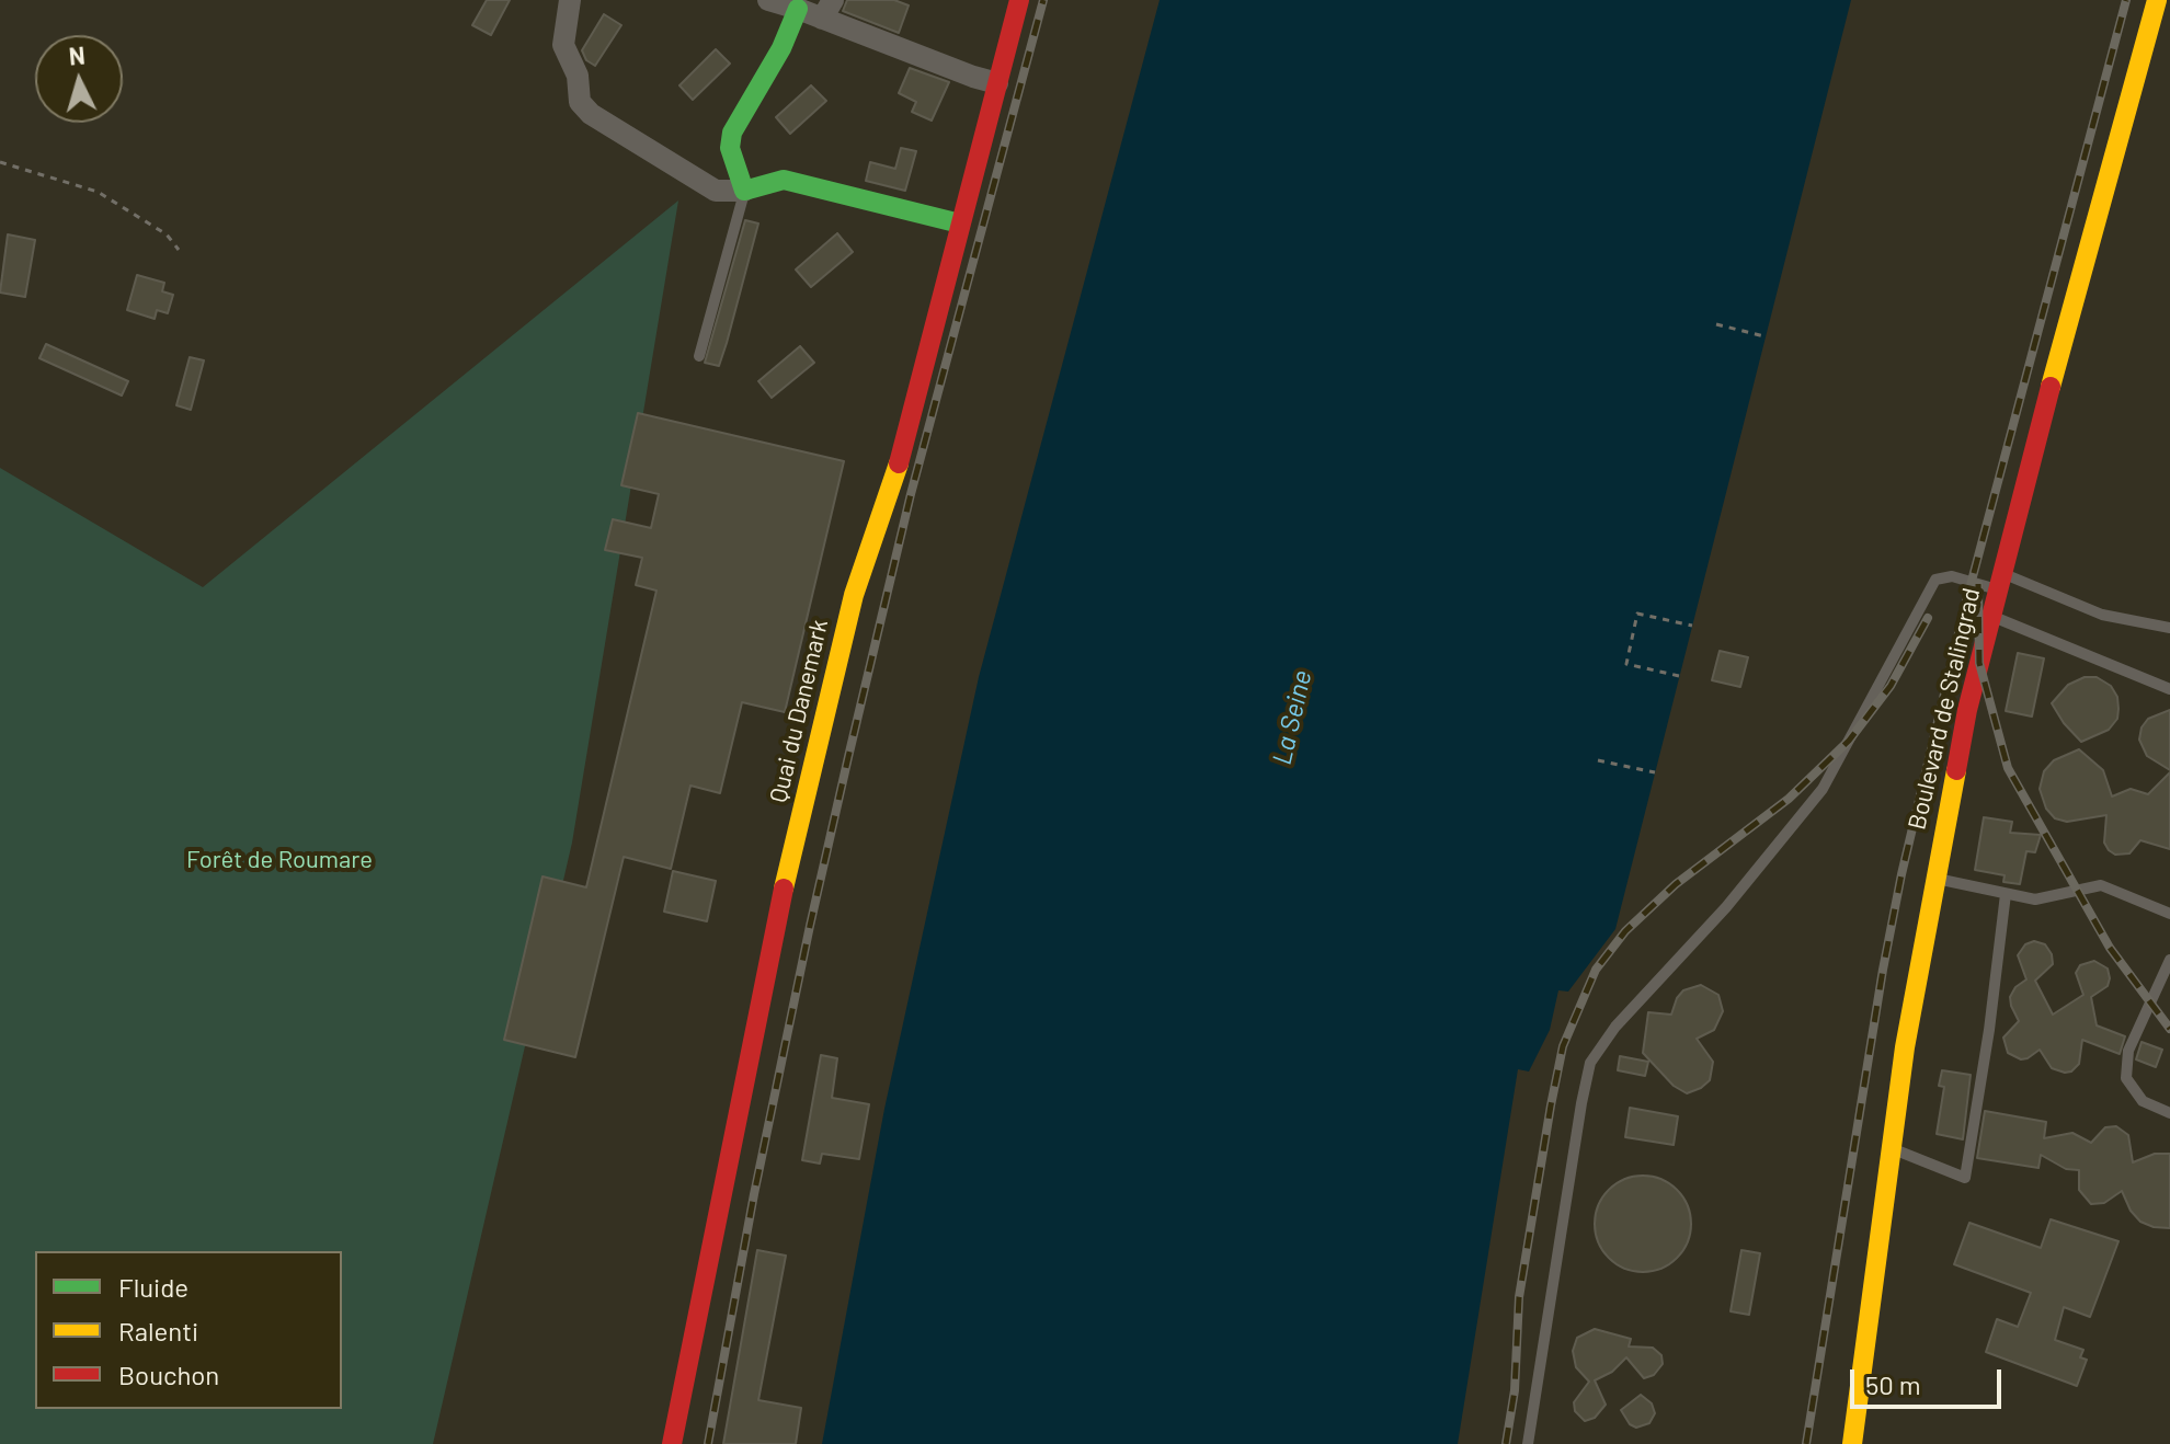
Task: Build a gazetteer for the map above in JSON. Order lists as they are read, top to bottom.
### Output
{
  "streets": {
    "street": ["Boulevard de Stalingrad", "Quai du Danemark"]
  },
  "water": ["La Seine"],
  "parks": ["Forêt de Roumare"],
  "legend": ["Fluide", "Ralenti", "Bouchon"],
  "scale_bar": "50 m",
  "north": "top"
}
